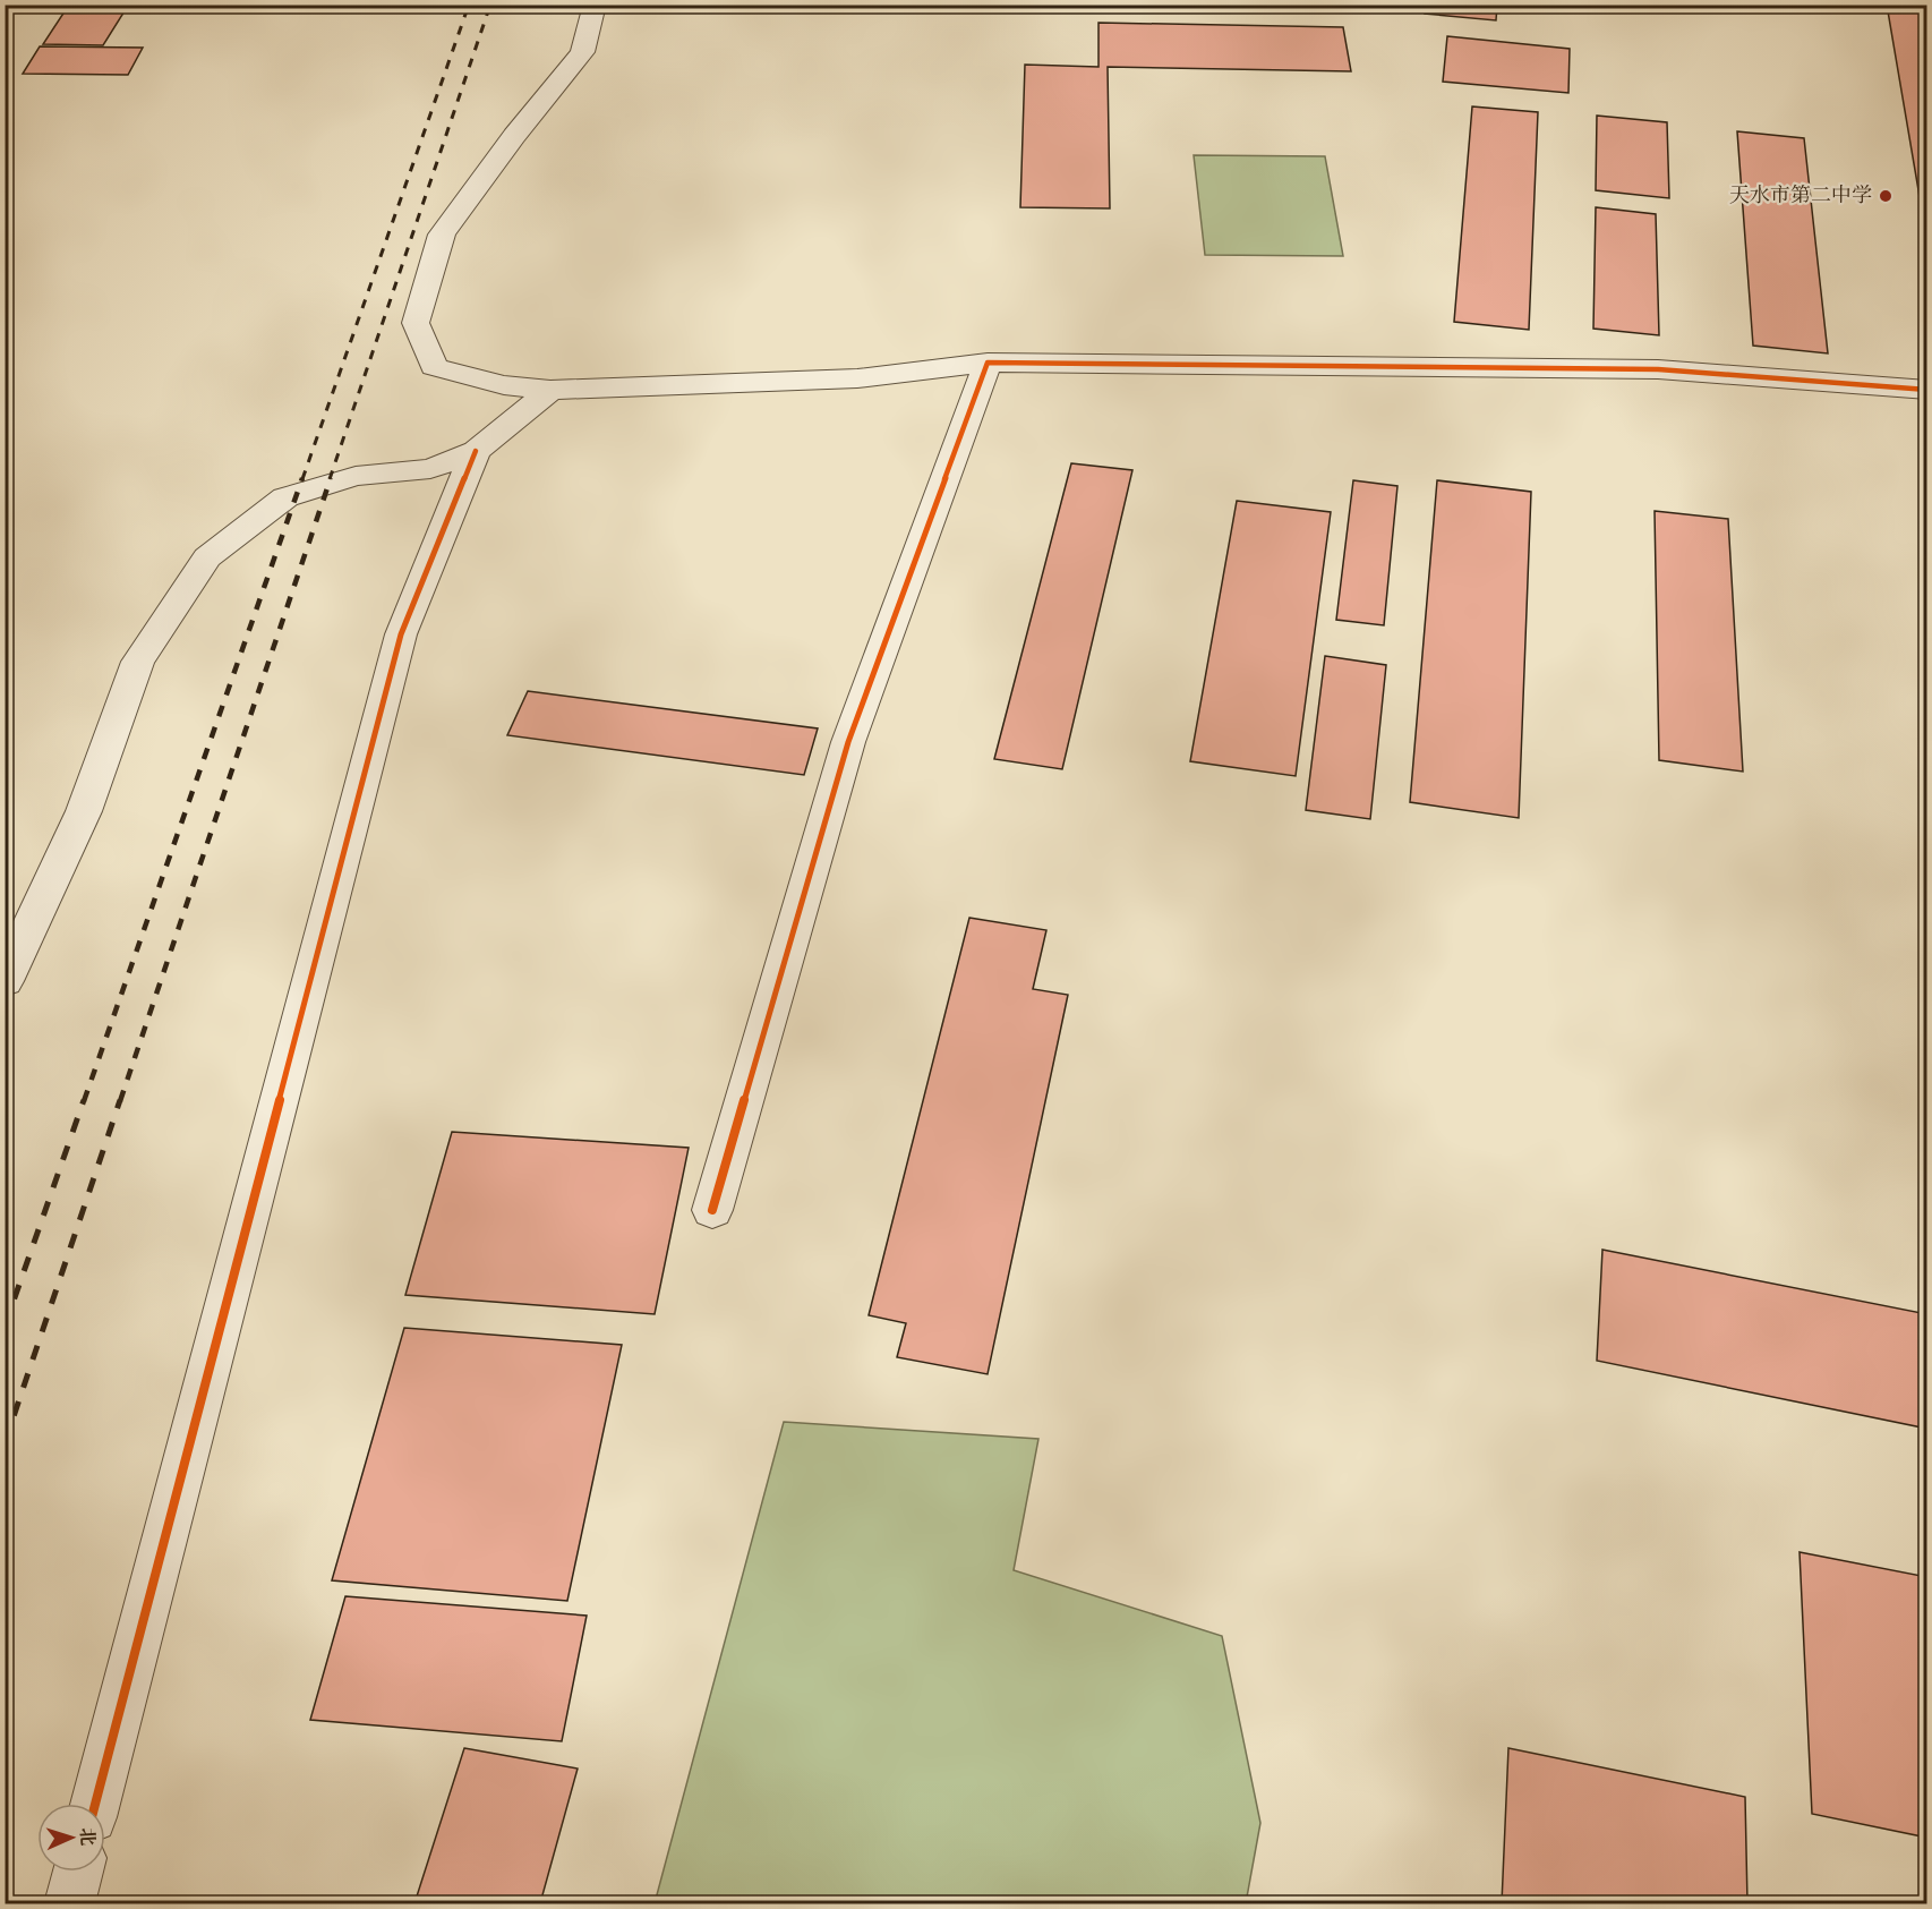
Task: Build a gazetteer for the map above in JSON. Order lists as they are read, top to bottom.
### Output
{
  "places": ["天水市第二中学"],
  "north": "right"
}
